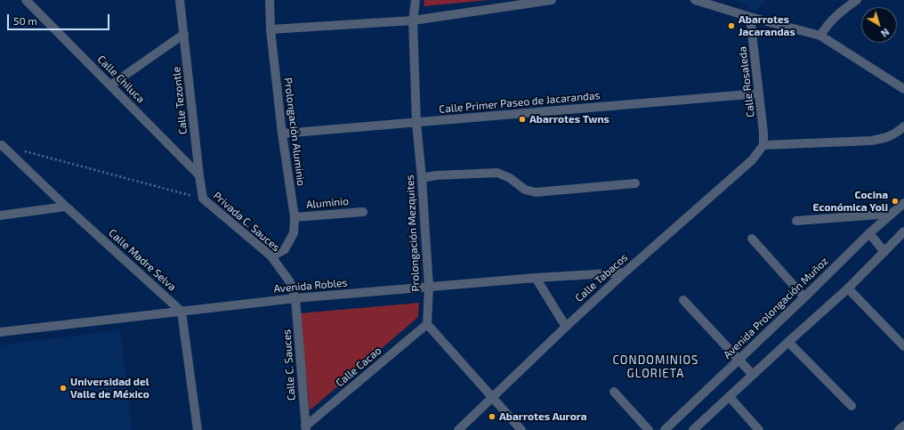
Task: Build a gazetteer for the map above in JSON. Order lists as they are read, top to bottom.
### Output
{
  "streets": {
    "street": [
      "Calle Chiluca",
      "Calle Rosaleda",
      "Calle Tezontle",
      "Calle Primer Paseo de Jacarandas",
      "Prolongación Aluminio",
      "Aluminio",
      "Privada C. Sauces",
      "Prolongación Mezquites",
      "Calle Madre Selva",
      "Calle Tabacos",
      "Avenida Robles",
      "Avenida Prolongación Muñoz",
      "Calle C. Sauces",
      "Calle Cacao"
    ]
  },
  "crossings": [
    ["Calle Chiluca", "Calle Tezontle"],
    ["Calle Rosaleda", "Calle Primer Paseo de Jacarandas"],
    ["Calle Rosaleda", "Calle Tabacos"],
    ["Calle Tezontle", "Privada C. Sauces"],
    ["Calle Primer Paseo de Jacarandas", "Prolongación Aluminio"],
    ["Calle Primer Paseo de Jacarandas", "Prolongación Mezquites"],
    ["Prolongación Aluminio", "Aluminio"],
    ["Prolongación Aluminio", "Privada C. Sauces"],
    ["Privada C. Sauces", "Avenida Robles"],
    ["Privada C. Sauces", "Calle C. Sauces"],
    ["Prolongación Mezquites", "Avenida Robles"],
    ["Prolongación Mezquites", "Calle Cacao"],
    ["Calle Madre Selva", "Avenida Robles"],
    ["Calle Tabacos", "Avenida Robles"],
    ["Avenida Robles", "Calle C. Sauces"],
    ["Calle C. Sauces", "Calle Cacao"]
  ],
  "districts": ["CONDOMINIOS GLORIETA"],
  "places": [
    "Abarrotes Jacarandas",
    "Abarrotes Twns",
    "Cocina Económica Yoli",
    "Universidad del Valle de México",
    "Abarrotes Aurora"
  ],
  "scale_bar": "50 m",
  "north": "bottom right"
}
